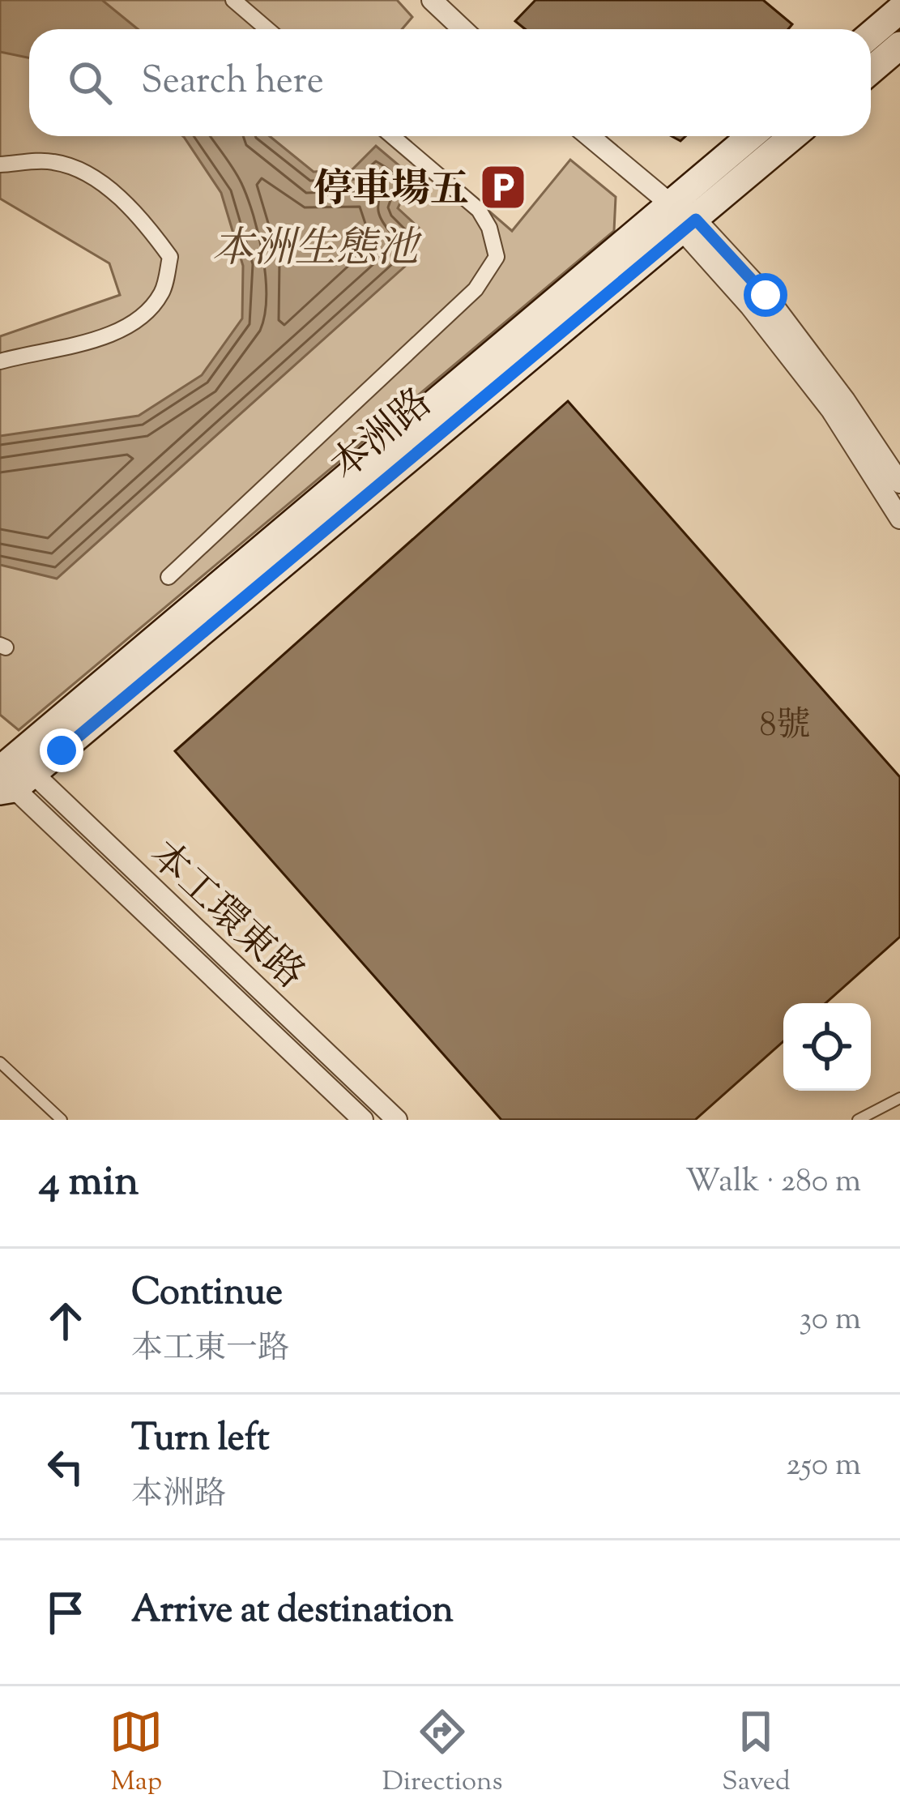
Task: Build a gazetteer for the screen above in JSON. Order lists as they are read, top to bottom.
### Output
{
  "streets": {
    "main road": ["本洲路"],
    "street": ["本工環東路"]
  },
  "crossings": [
    ["本洲路", "本工環東路"]
  ],
  "water": ["本洲生態池"],
  "places": {
    "parking": ["停車場五"]
  },
  "house_numbers": ["8號"],
  "page": {
    "search": "Search here",
    "heading": ["4 min", "Walk · 280 m"],
    "list": [
      ["Continue", "本工東一路", "30 m"],
      ["Turn left", "本洲路", "250 m"],
      "Arrive at destination"
    ],
    "nav": ["Map", "Directions", "Saved"]
  }
}
